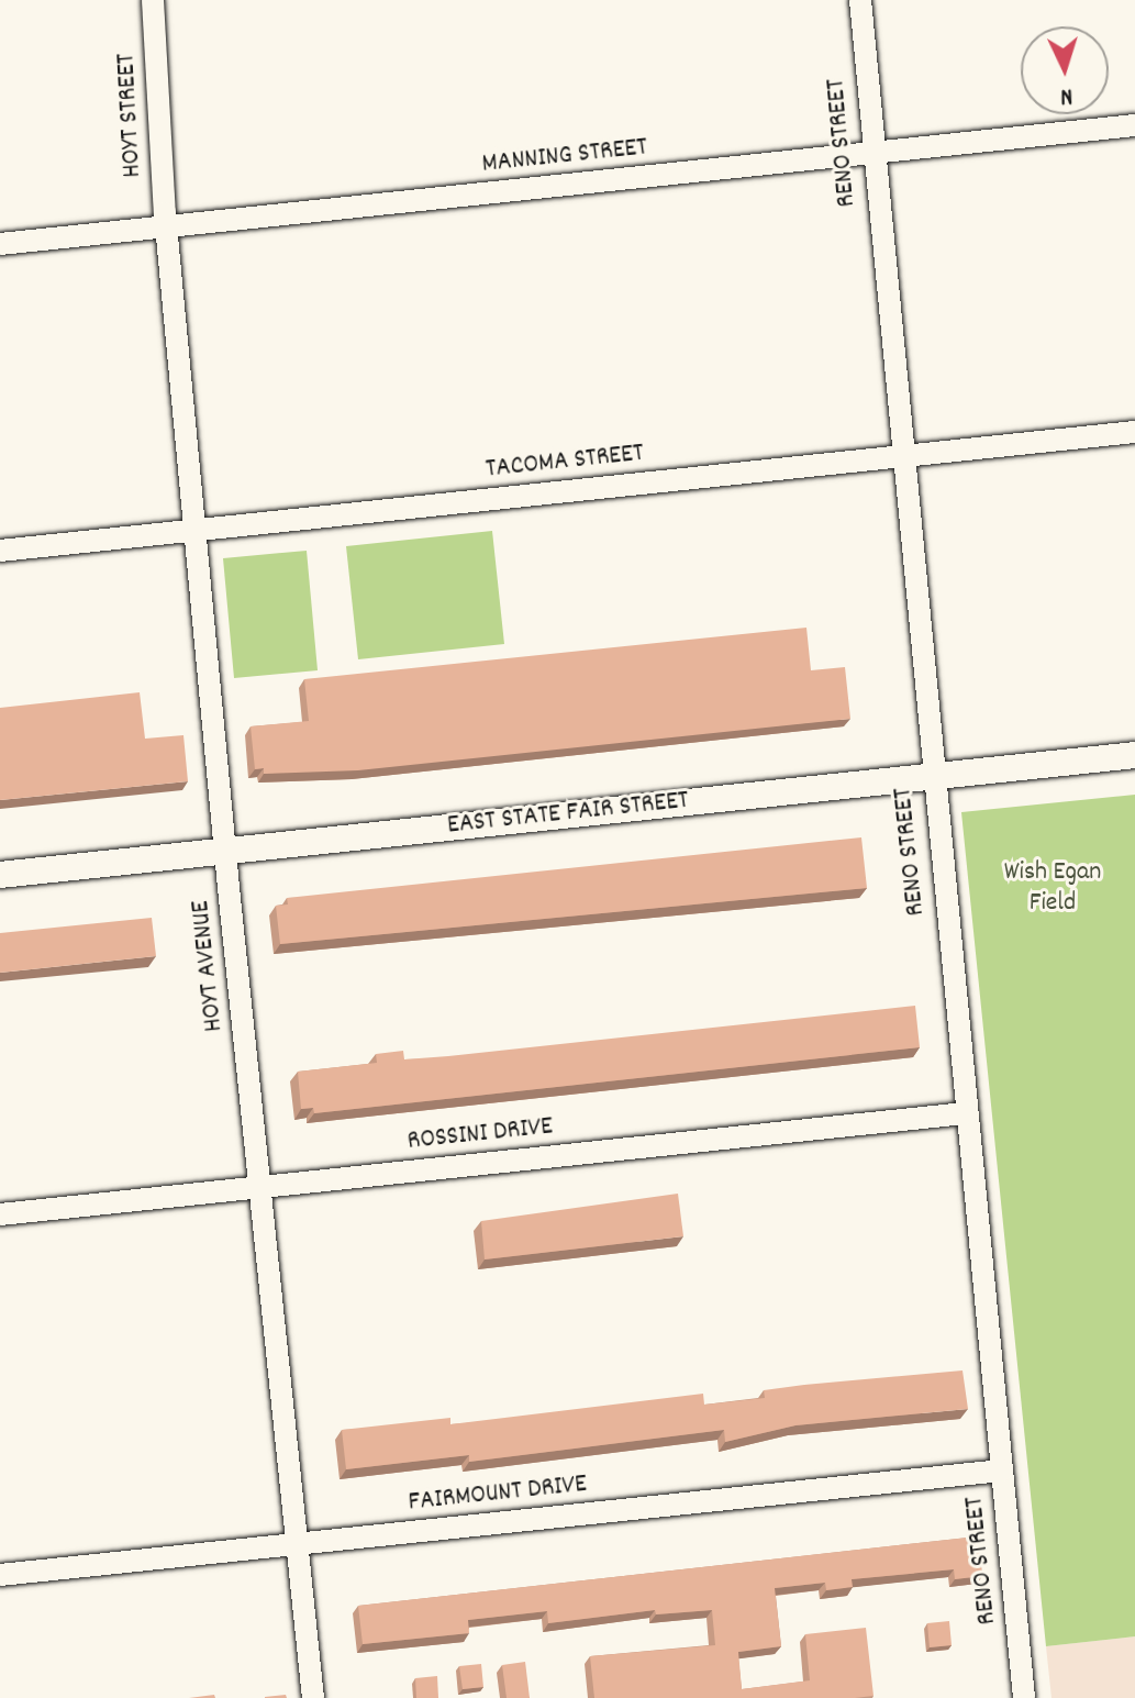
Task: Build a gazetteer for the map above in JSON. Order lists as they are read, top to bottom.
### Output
{
  "streets": {
    "street": [
      "HOYT STREET",
      "RENO STREET",
      "MANNING STREET",
      "TACOMA STREET",
      "EAST STATE FAIR STREET",
      "HOYT AVENUE",
      "ROSSINI DRIVE",
      "FAIRMOUNT DRIVE"
    ]
  },
  "crossings": [
    ["HOYT STREET", "MANNING STREET"],
    ["HOYT STREET", "HOYT AVENUE"],
    ["RENO STREET", "MANNING STREET"],
    ["RENO STREET", "TACOMA STREET"],
    ["RENO STREET", "EAST STATE FAIR STREET"],
    ["RENO STREET", "ROSSINI DRIVE"],
    ["RENO STREET", "FAIRMOUNT DRIVE"],
    ["MANNING STREET", "HOYT AVENUE"],
    ["TACOMA STREET", "HOYT AVENUE"],
    ["EAST STATE FAIR STREET", "HOYT AVENUE"],
    ["HOYT AVENUE", "ROSSINI DRIVE"],
    ["HOYT AVENUE", "FAIRMOUNT DRIVE"]
  ],
  "parks": ["Wish Egan Field"],
  "north": "bottom"
}
